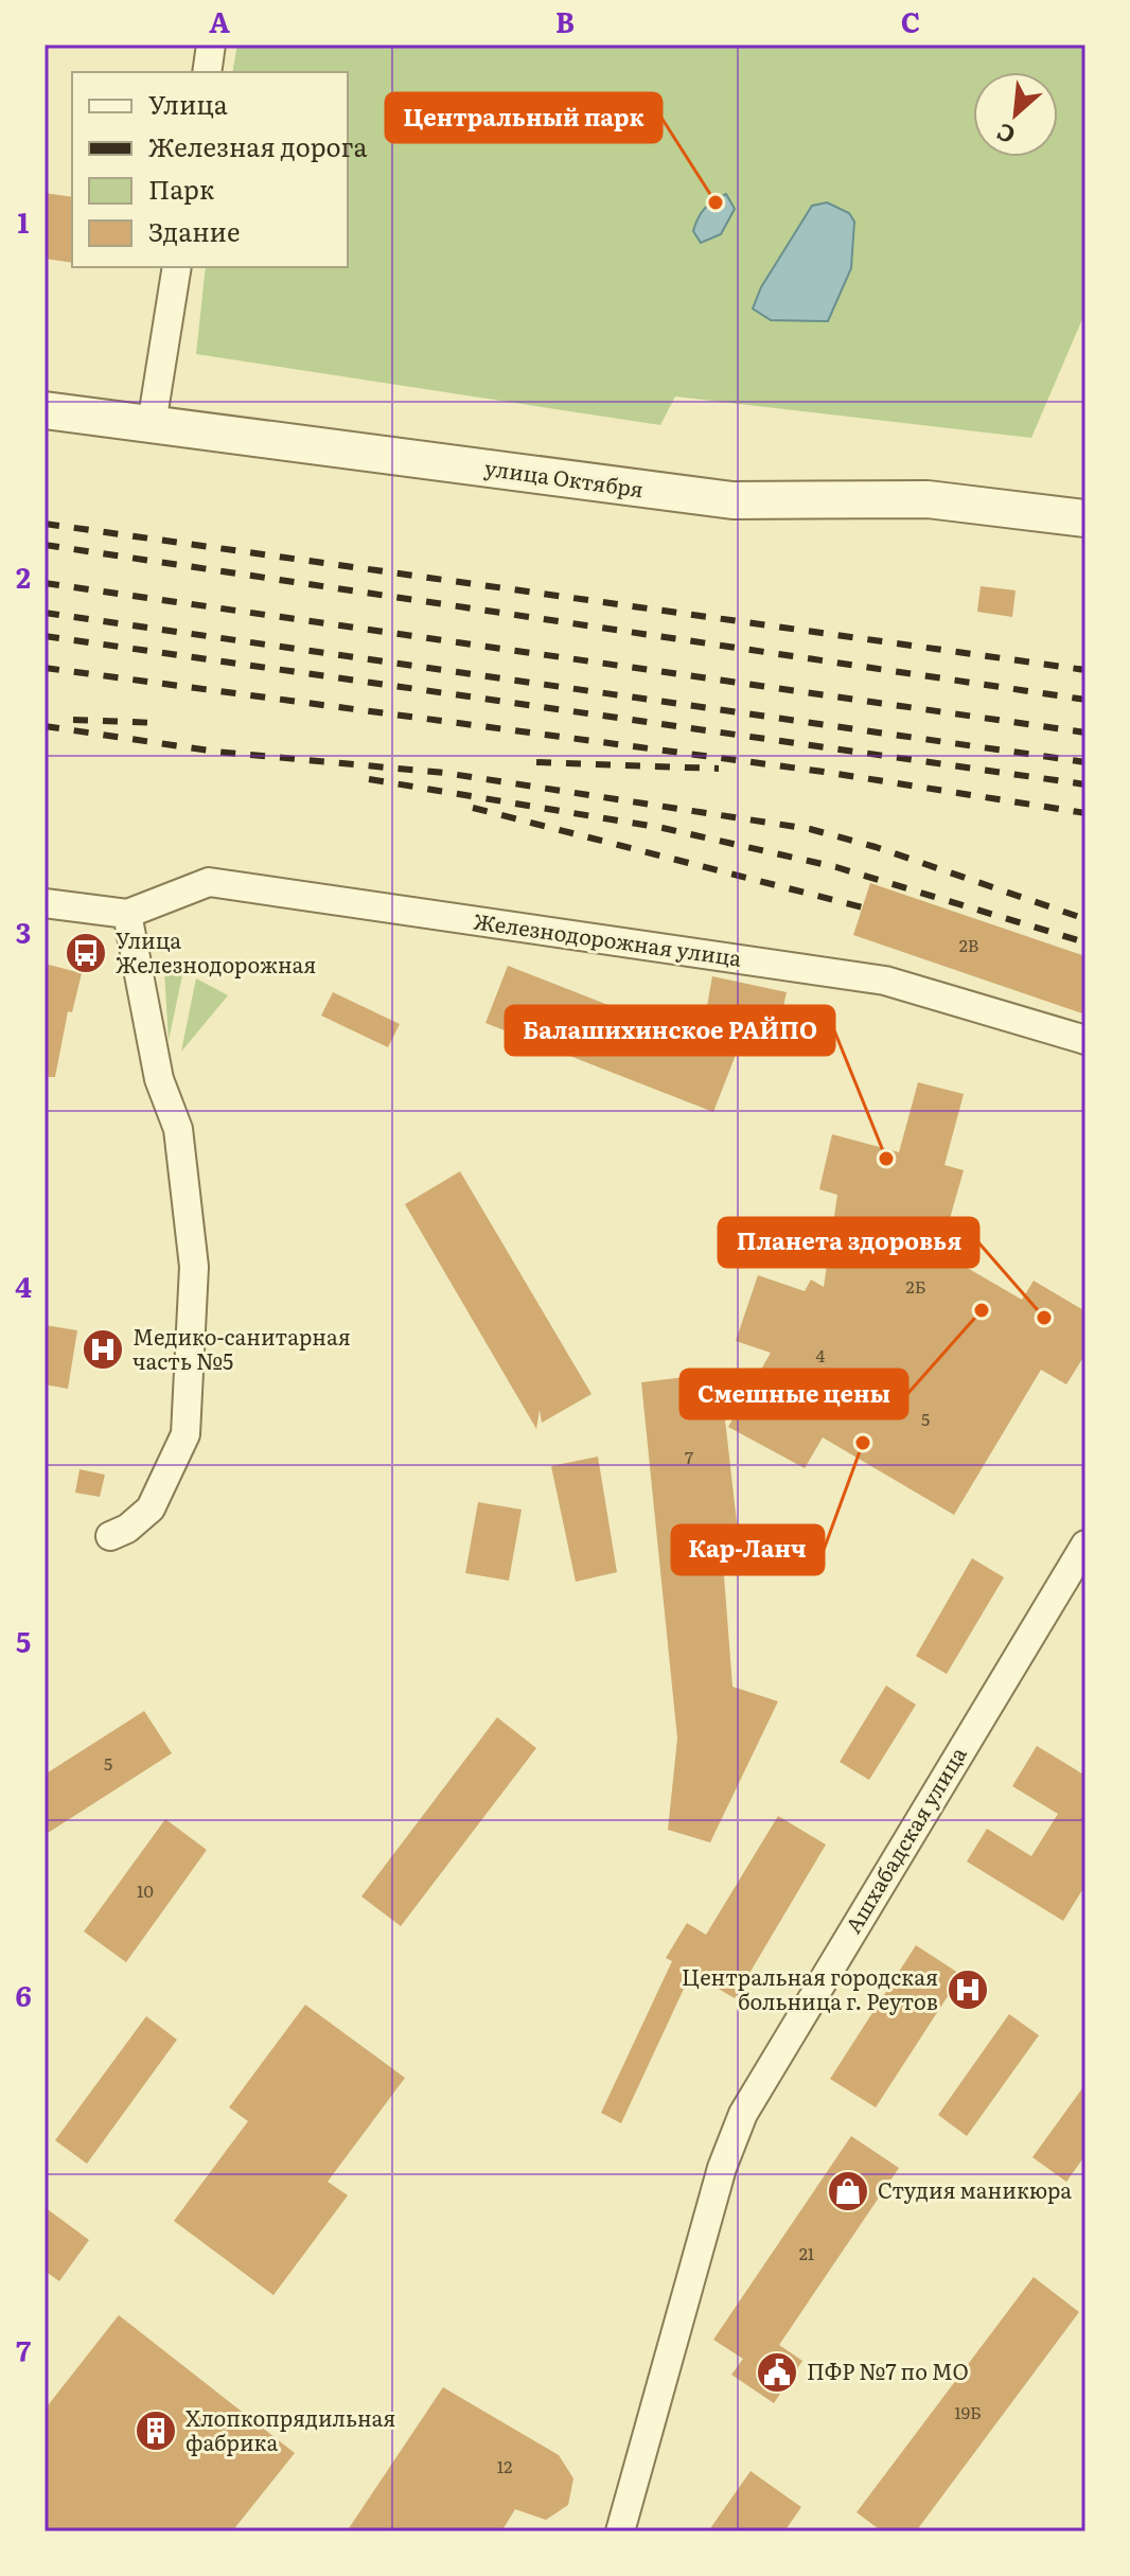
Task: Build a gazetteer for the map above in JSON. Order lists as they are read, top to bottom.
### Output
{
  "streets": {
    "street": ["улица Октября", "Железнодорожная улица", "Ашхабадская улица"]
  },
  "places": {
    "other": [
      "Центральный парк",
      "Балашихинское РАЙПО",
      "Смешные цены",
      "Планета здоровья",
      "Кар-Ланч"
    ],
    "bus stop": ["Улица Железнодорожная"],
    "hospital": ["Медико-санитарная часть №5", "Центральная городская больница г. Реутов"],
    "shop": ["Студия маникюра"],
    "public building": ["ПФР №7 по МО"],
    "building": ["Хлопкопрядильная фабрика"]
  },
  "house_numbers": [
    "2В",
    "2Б",
    "4",
    "5",
    "7",
    "5",
    "10",
    "21",
    "19Б",
    "12"
  ],
  "legend": [
    "Улица",
    "Железная дорога",
    "Парк",
    "Здание"
  ],
  "north": "bottom left",
  "grid": {
    "columns": ["A", "B", "C"],
    "rows": [
      "1",
      "2",
      "3",
      "4",
      "5",
      "6",
      "7"
    ]
  }
}
